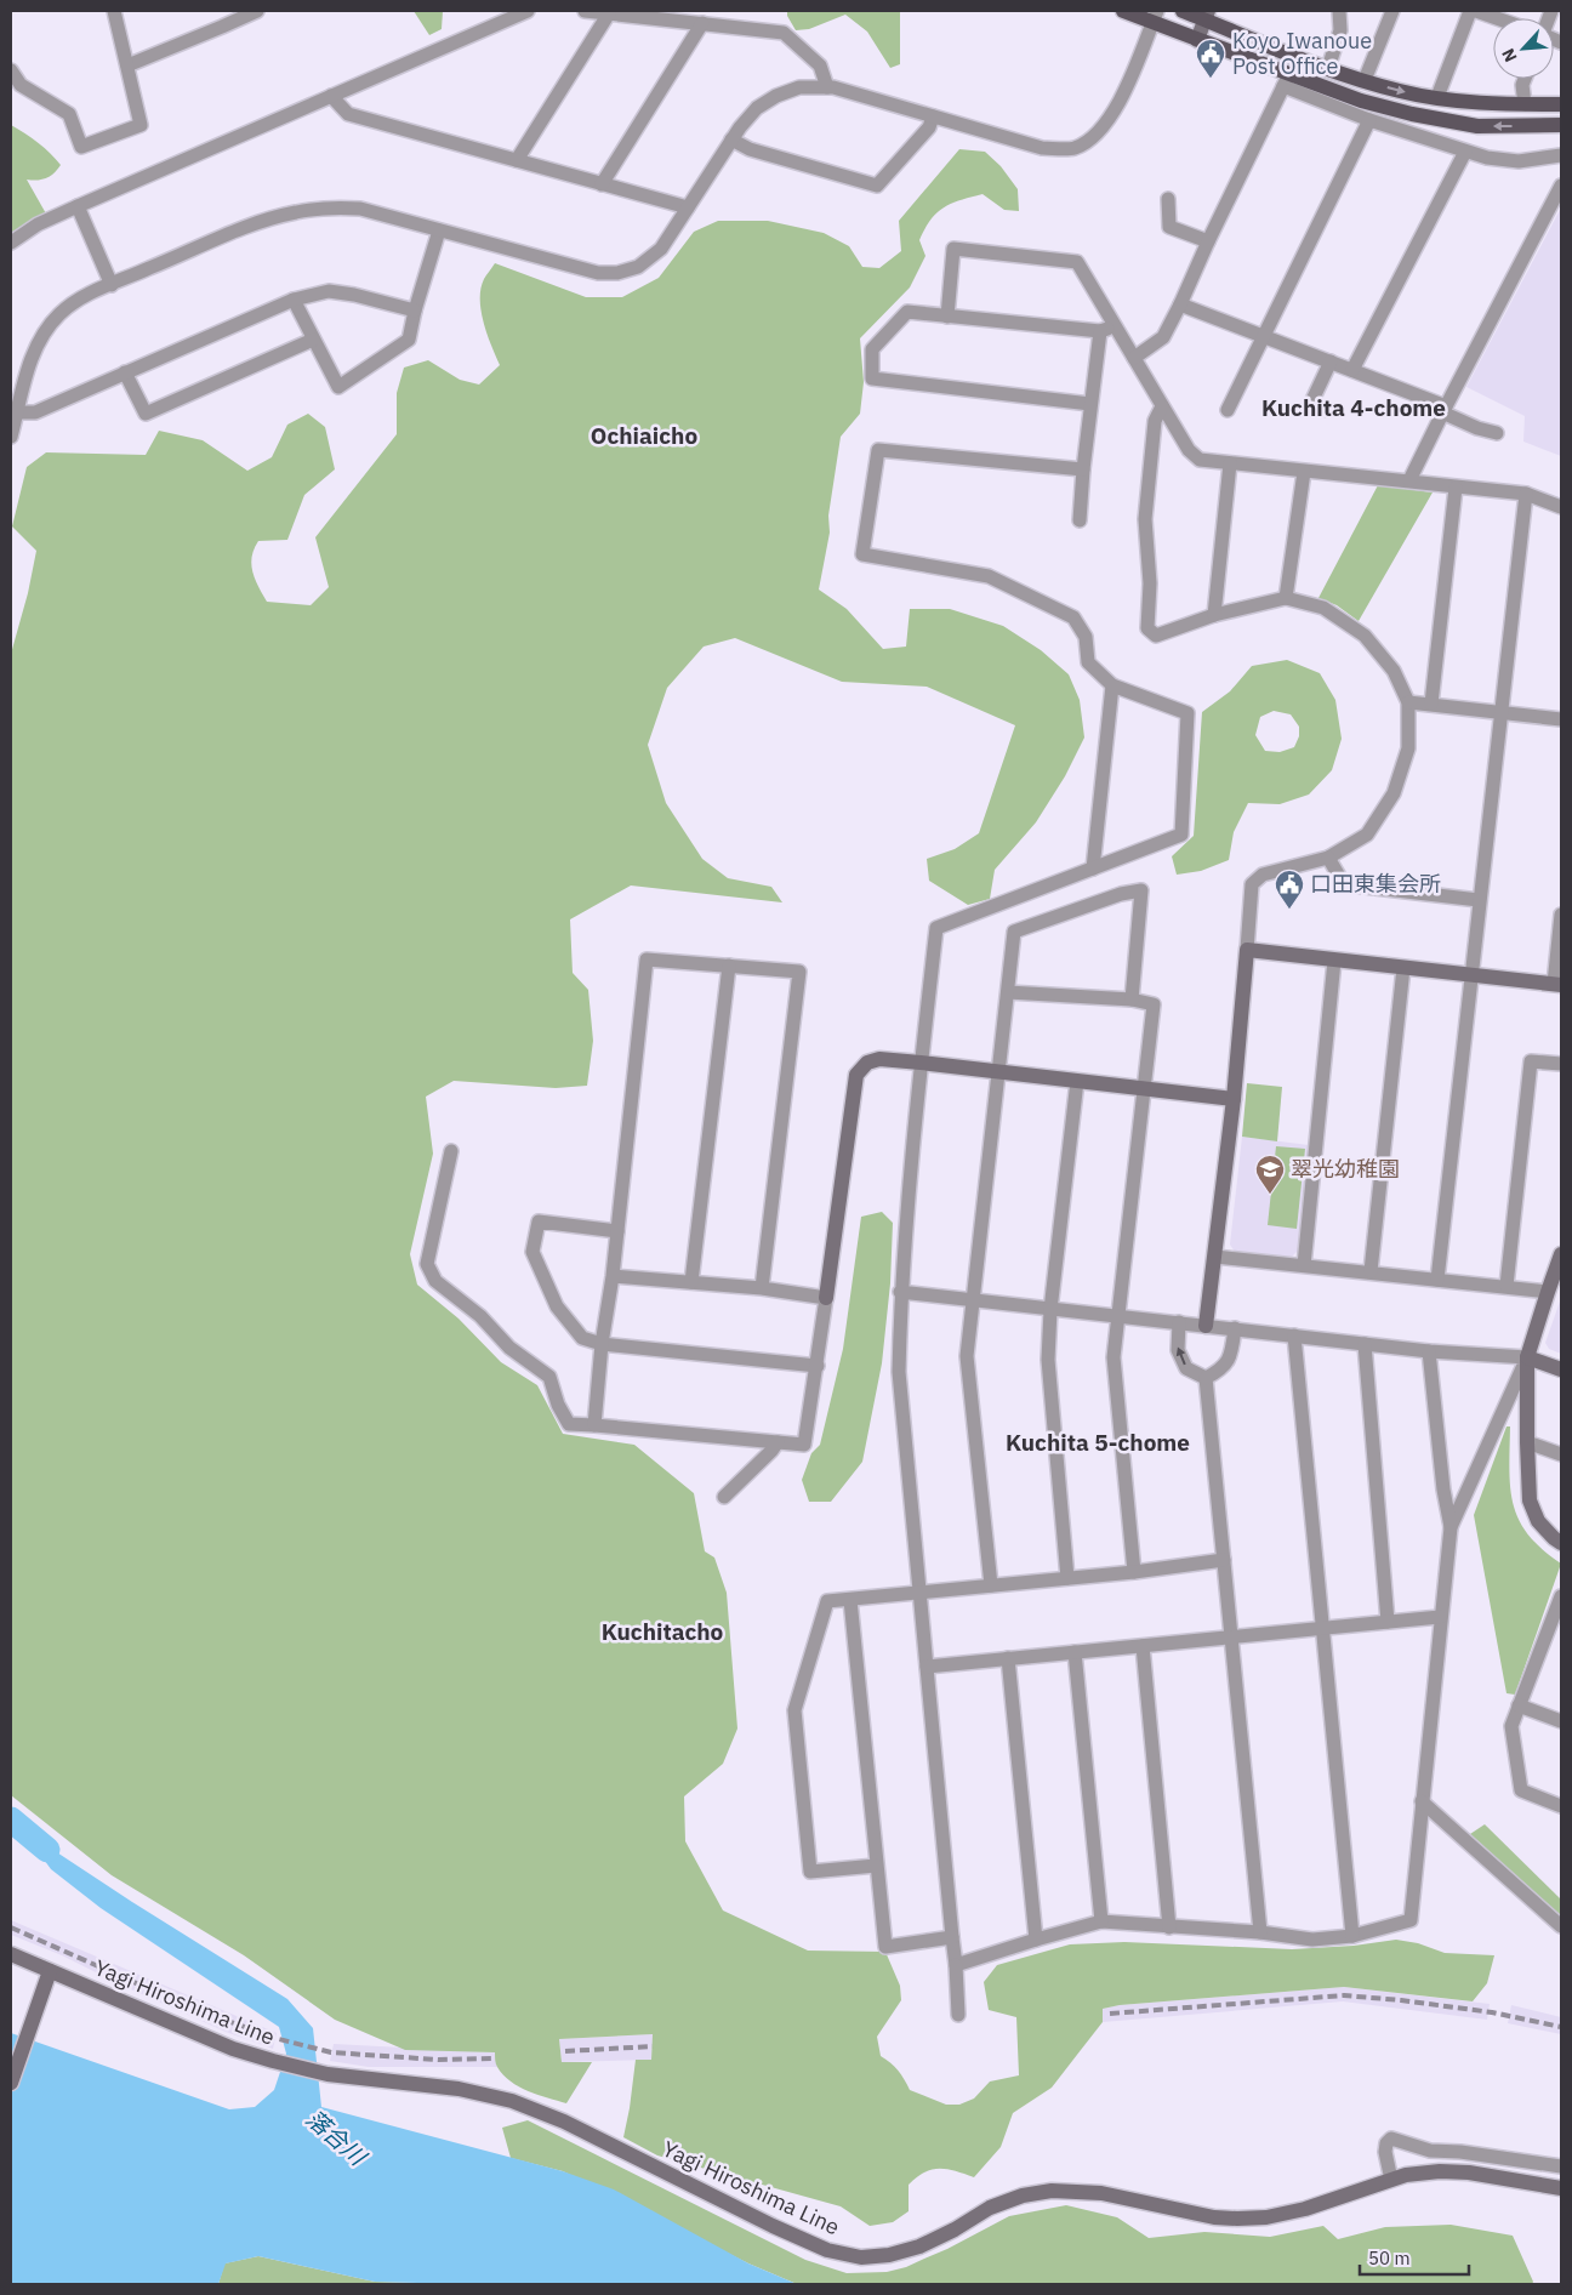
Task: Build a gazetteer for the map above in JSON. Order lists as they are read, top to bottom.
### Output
{
  "streets": {
    "street": ["Yagi Hiroshima Line"]
  },
  "districts": [
    "Kuchita 4-chome",
    "Ochiaicho",
    "Kuchita 5-chome",
    "Kuchitacho"
  ],
  "water": ["落合川"],
  "places": {
    "public building": ["Koyo Iwanoue Post Office", "口田東集会所"],
    "school or university": ["翠光幼稚園"]
  },
  "scale_bar": "50 m",
  "north": "bottom left"
}
